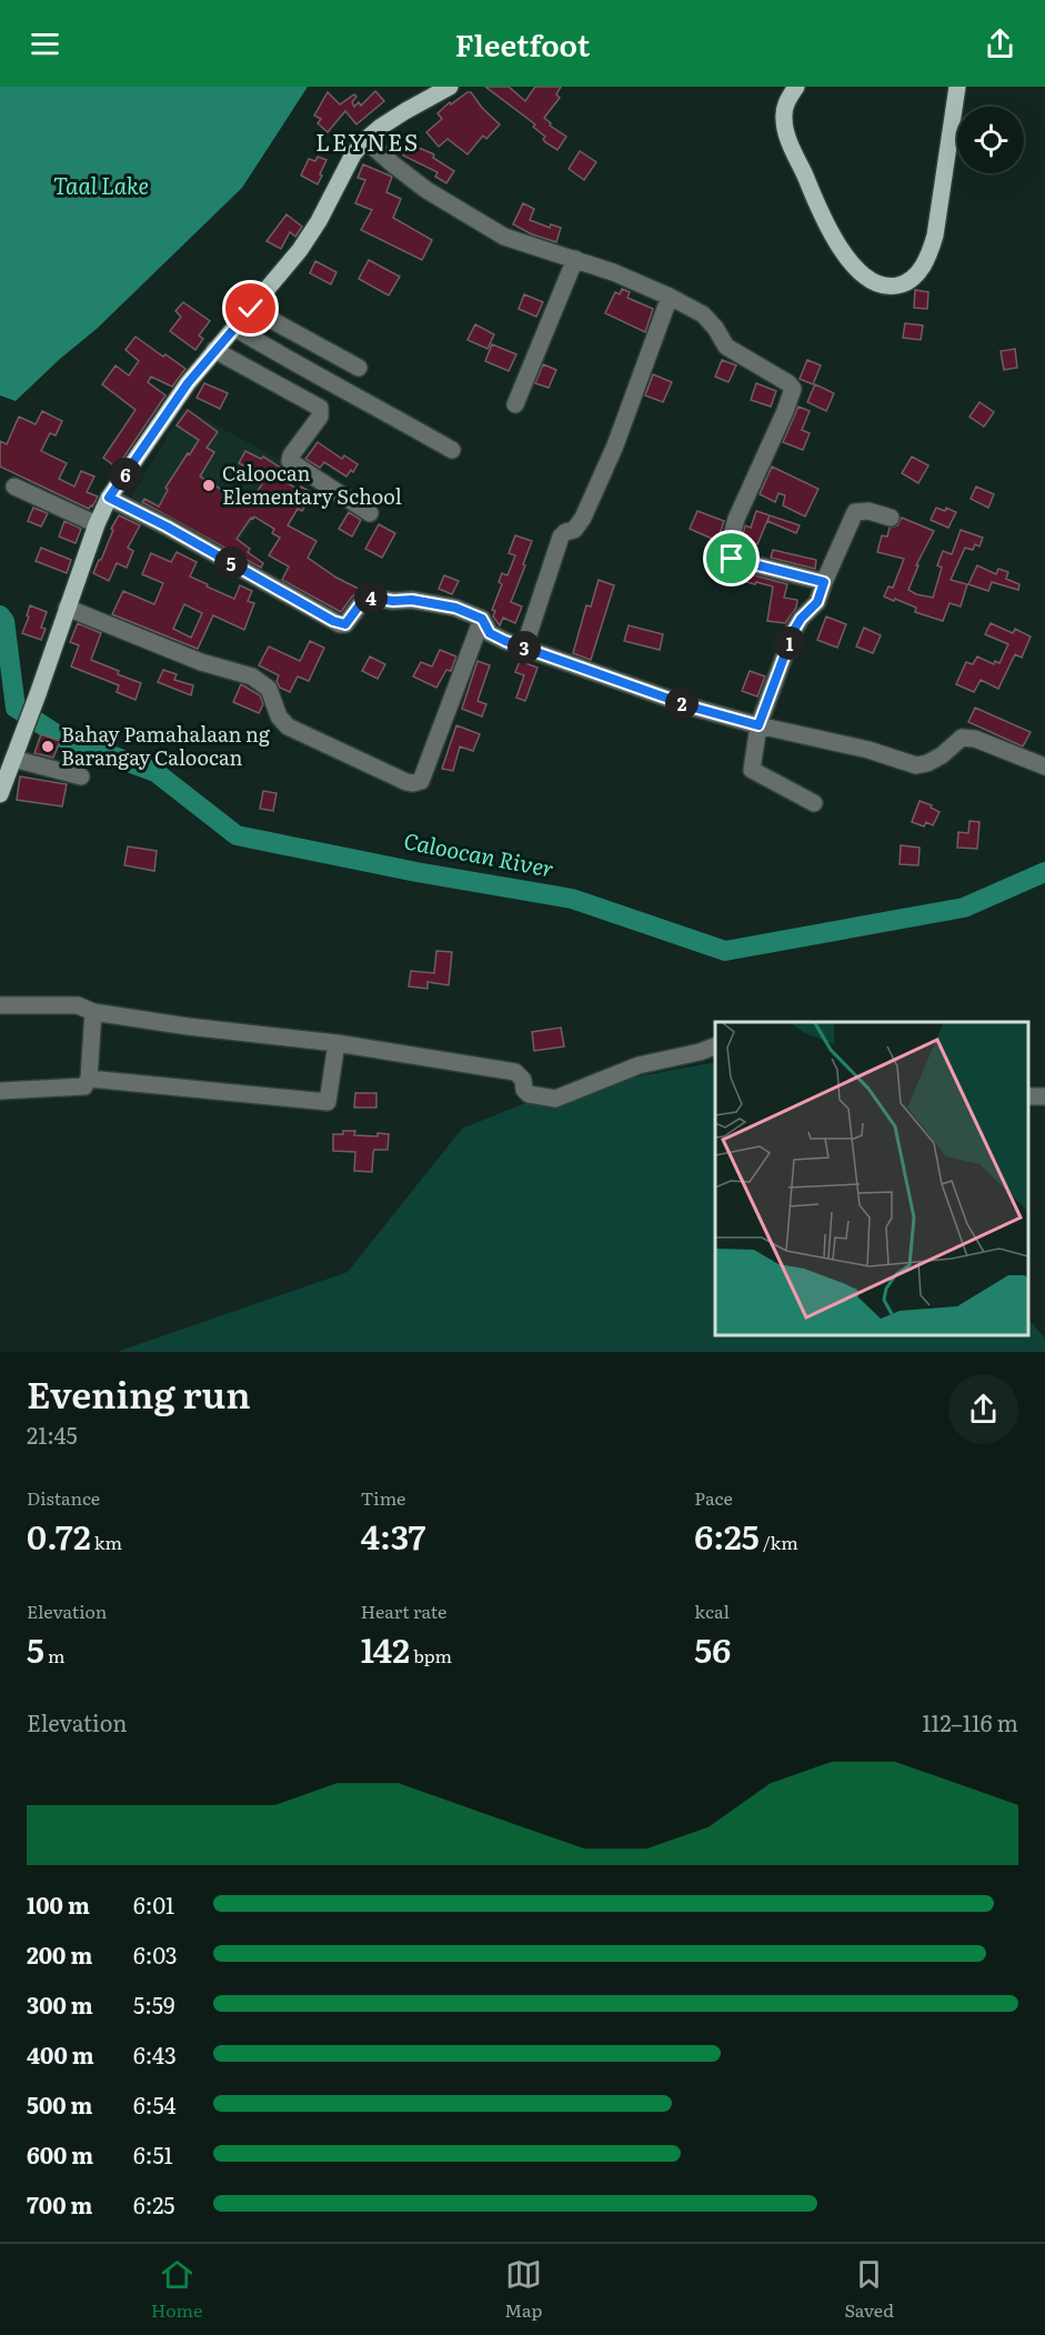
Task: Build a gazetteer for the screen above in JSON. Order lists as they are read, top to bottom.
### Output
{
  "districts": ["LEYNES"],
  "water": ["Taal Lake", "Caloocan River"],
  "places": ["Caloocan Elementary School", "Bahay Pamahalaan ng Barangay Caloocan"],
  "page": {
    "header": "Fleetfoot",
    "pins": [
      "6",
      "5",
      "4",
      "1",
      "3",
      "2"
    ],
    "heading": ["Evening run", "21:45"],
    "stats": [
      ["Distance", "0.72 km"],
      ["Time", "4:37"],
      ["Pace", "6:25 /km"],
      ["Elevation", "5 m"],
      ["Heart rate", "142 bpm"],
      ["kcal", "56"]
    ],
    "chart": ["Elevation", "112–116 m"],
    "list": [
      {
        "name": "100 m",
        "note": "6:01"
      },
      {
        "name": "200 m",
        "note": "6:03"
      },
      {
        "name": "300 m",
        "note": "5:59"
      },
      {
        "name": "400 m",
        "note": "6:43"
      },
      {
        "name": "500 m",
        "note": "6:54"
      },
      {
        "name": "600 m",
        "note": "6:51"
      },
      {
        "name": "700 m",
        "note": "6:25"
      }
    ],
    "tabs": ["Home", "Map", "Saved"]
  }
}
